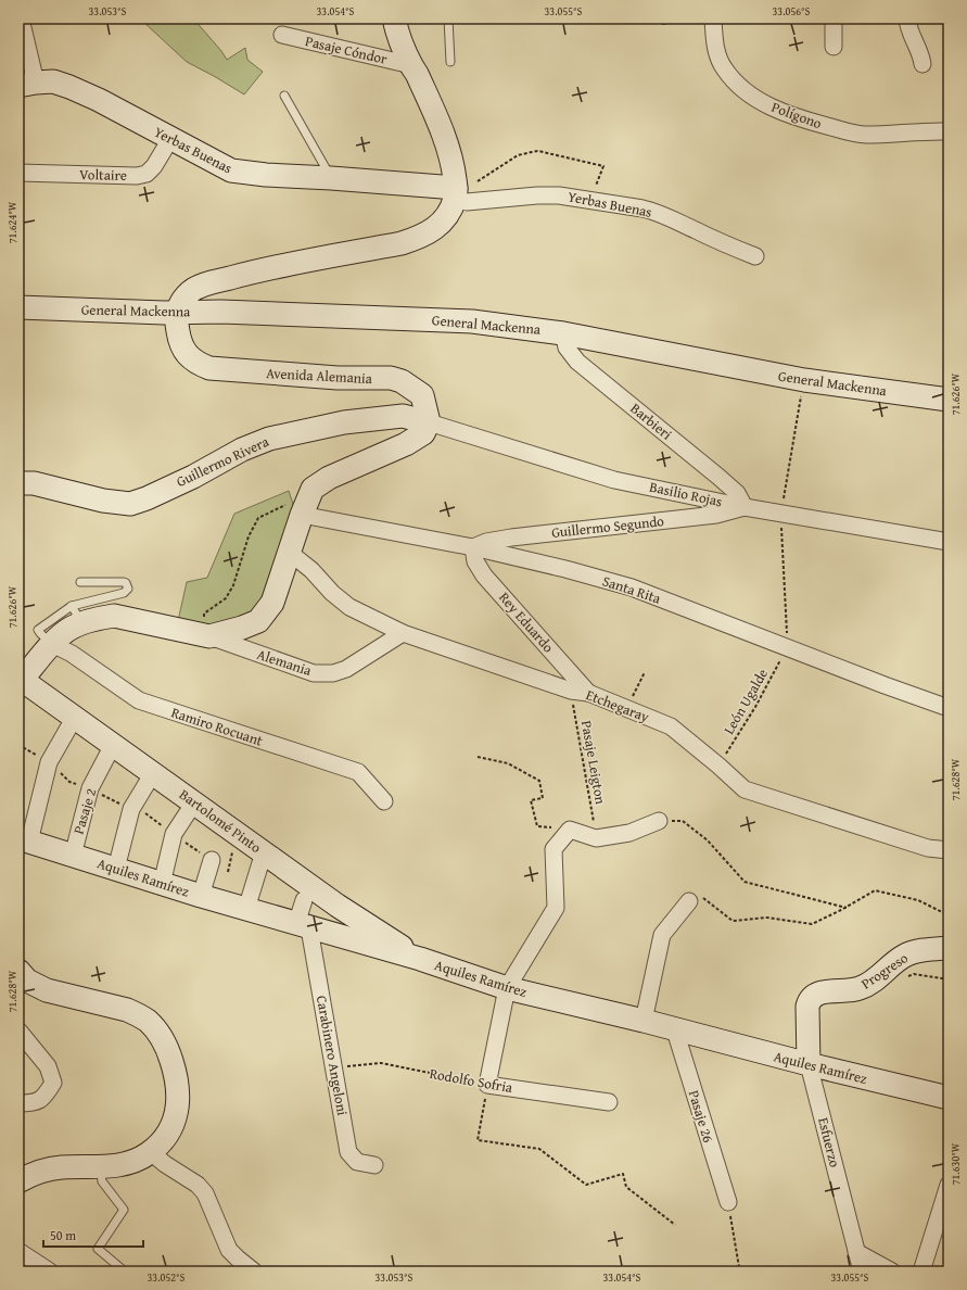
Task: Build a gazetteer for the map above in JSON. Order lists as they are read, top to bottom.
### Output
{
  "streets": {
    "street": [
      "Pasaje Cóndor",
      "Polígono",
      "Yerbas Buenas",
      "Voltaire",
      "General Mackenna",
      "Avenida Alemania",
      "Barbieri",
      "Guillermo Rivera",
      "Basilio Rojas",
      "Guillermo Segundo",
      "Santa Rita",
      "Rey Eduardo",
      "Alemania",
      "Etchegaray",
      "Ramiro Rocuant",
      "Pasaje 2",
      "Bartolomé Pinto",
      "Aquiles Ramírez",
      "Progreso",
      "Carabinero Angeloni",
      "Rodolfo Sofria",
      "Pasaje 26",
      "Esfuerzo"
    ],
    "path": ["León Ugalde", "Pasaje Leigton"]
  },
  "crossings": [
    ["Yerbas Buenas", "Voltaire"],
    ["General Mackenna", "Avenida Alemania"],
    ["General Mackenna", "Barbieri"],
    ["Avenida Alemania", "Guillermo Rivera"],
    ["Avenida Alemania", "Basilio Rojas"],
    ["Barbieri", "Basilio Rojas"],
    ["Barbieri", "Guillermo Segundo"],
    ["Guillermo Rivera", "Basilio Rojas"],
    ["Basilio Rojas", "Guillermo Segundo"],
    ["Guillermo Segundo", "Santa Rita"],
    ["Guillermo Segundo", "Rey Eduardo"],
    ["Santa Rita", "Rey Eduardo"],
    ["Santa Rita", "León Ugalde"],
    ["Rey Eduardo", "Etchegaray"],
    ["Alemania", "Etchegaray"],
    ["León Ugalde", "Etchegaray"],
    ["Etchegaray", "Pasaje Leigton"],
    ["Pasaje 2", "Bartolomé Pinto"],
    ["Pasaje 2", "Aquiles Ramírez"],
    ["Bartolomé Pinto", "Aquiles Ramírez"],
    ["Aquiles Ramírez", "Progreso"],
    ["Aquiles Ramírez", "Carabinero Angeloni"],
    ["Aquiles Ramírez", "Pasaje 26"],
    ["Aquiles Ramírez", "Esfuerzo"],
    ["Progreso", "Esfuerzo"],
    ["Carabinero Angeloni", "Rodolfo Sofria"]
  ],
  "scale_bar": "50 m",
  "coordinates": [
    "33.053°S",
    "33.054°S",
    "33.055°S",
    "33.056°S",
    "71.624°W",
    "71.626°W",
    "71.628°W",
    "71.630°W",
    "33.052°S"
  ]
}
